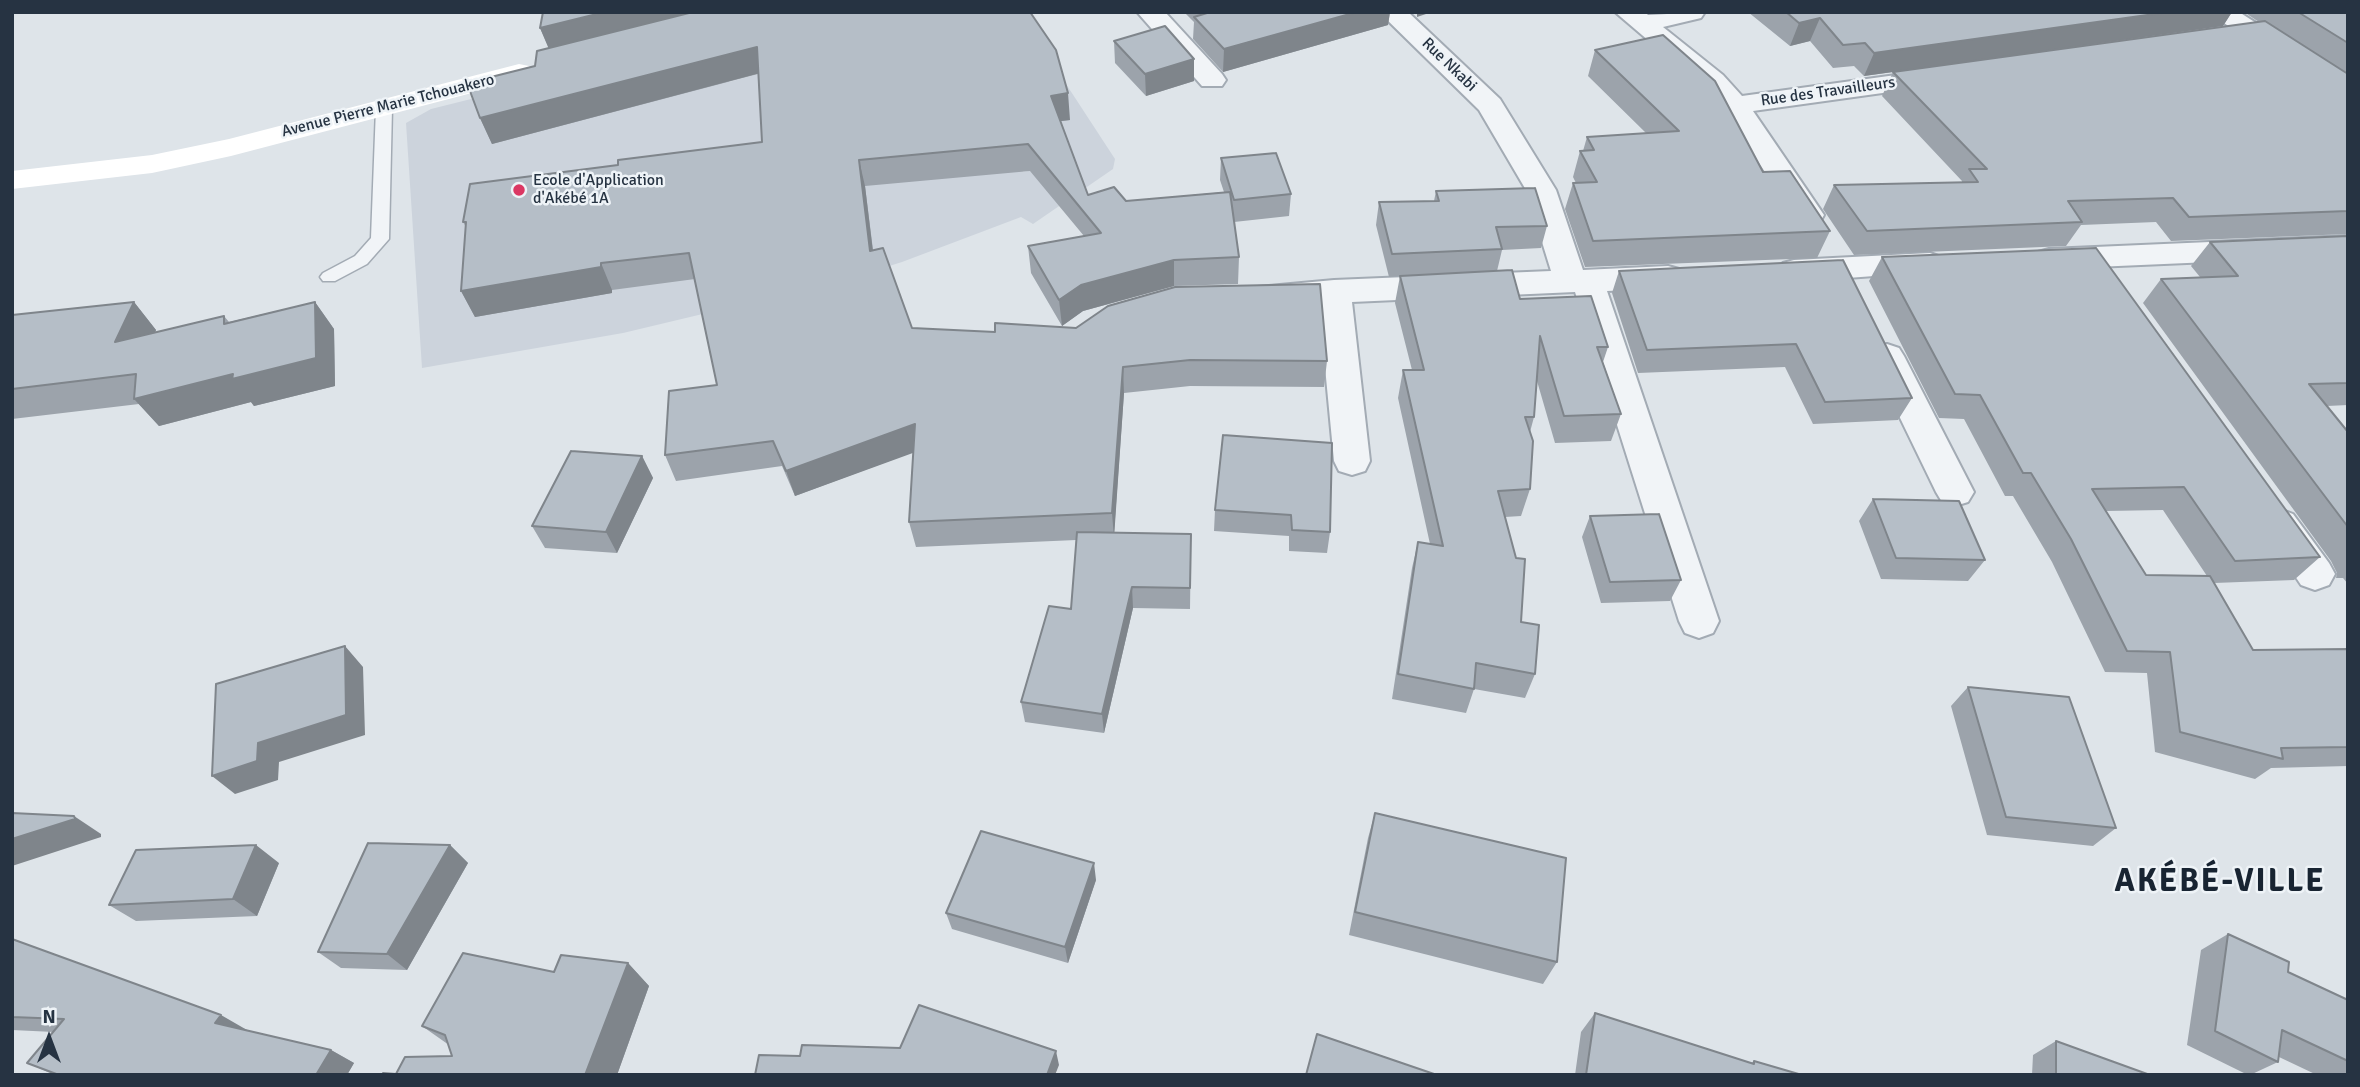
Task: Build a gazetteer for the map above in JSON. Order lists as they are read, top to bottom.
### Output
{
  "streets": {
    "main road": ["Avenue Pierre Marie Tchouakero"],
    "street": ["Rue Nkabi", "Rue des Travailleurs"]
  },
  "districts": ["AKÉBÉ-VILLE"],
  "places": ["Ecole d'Application d'Akébé 1A"],
  "north": "top"
}
